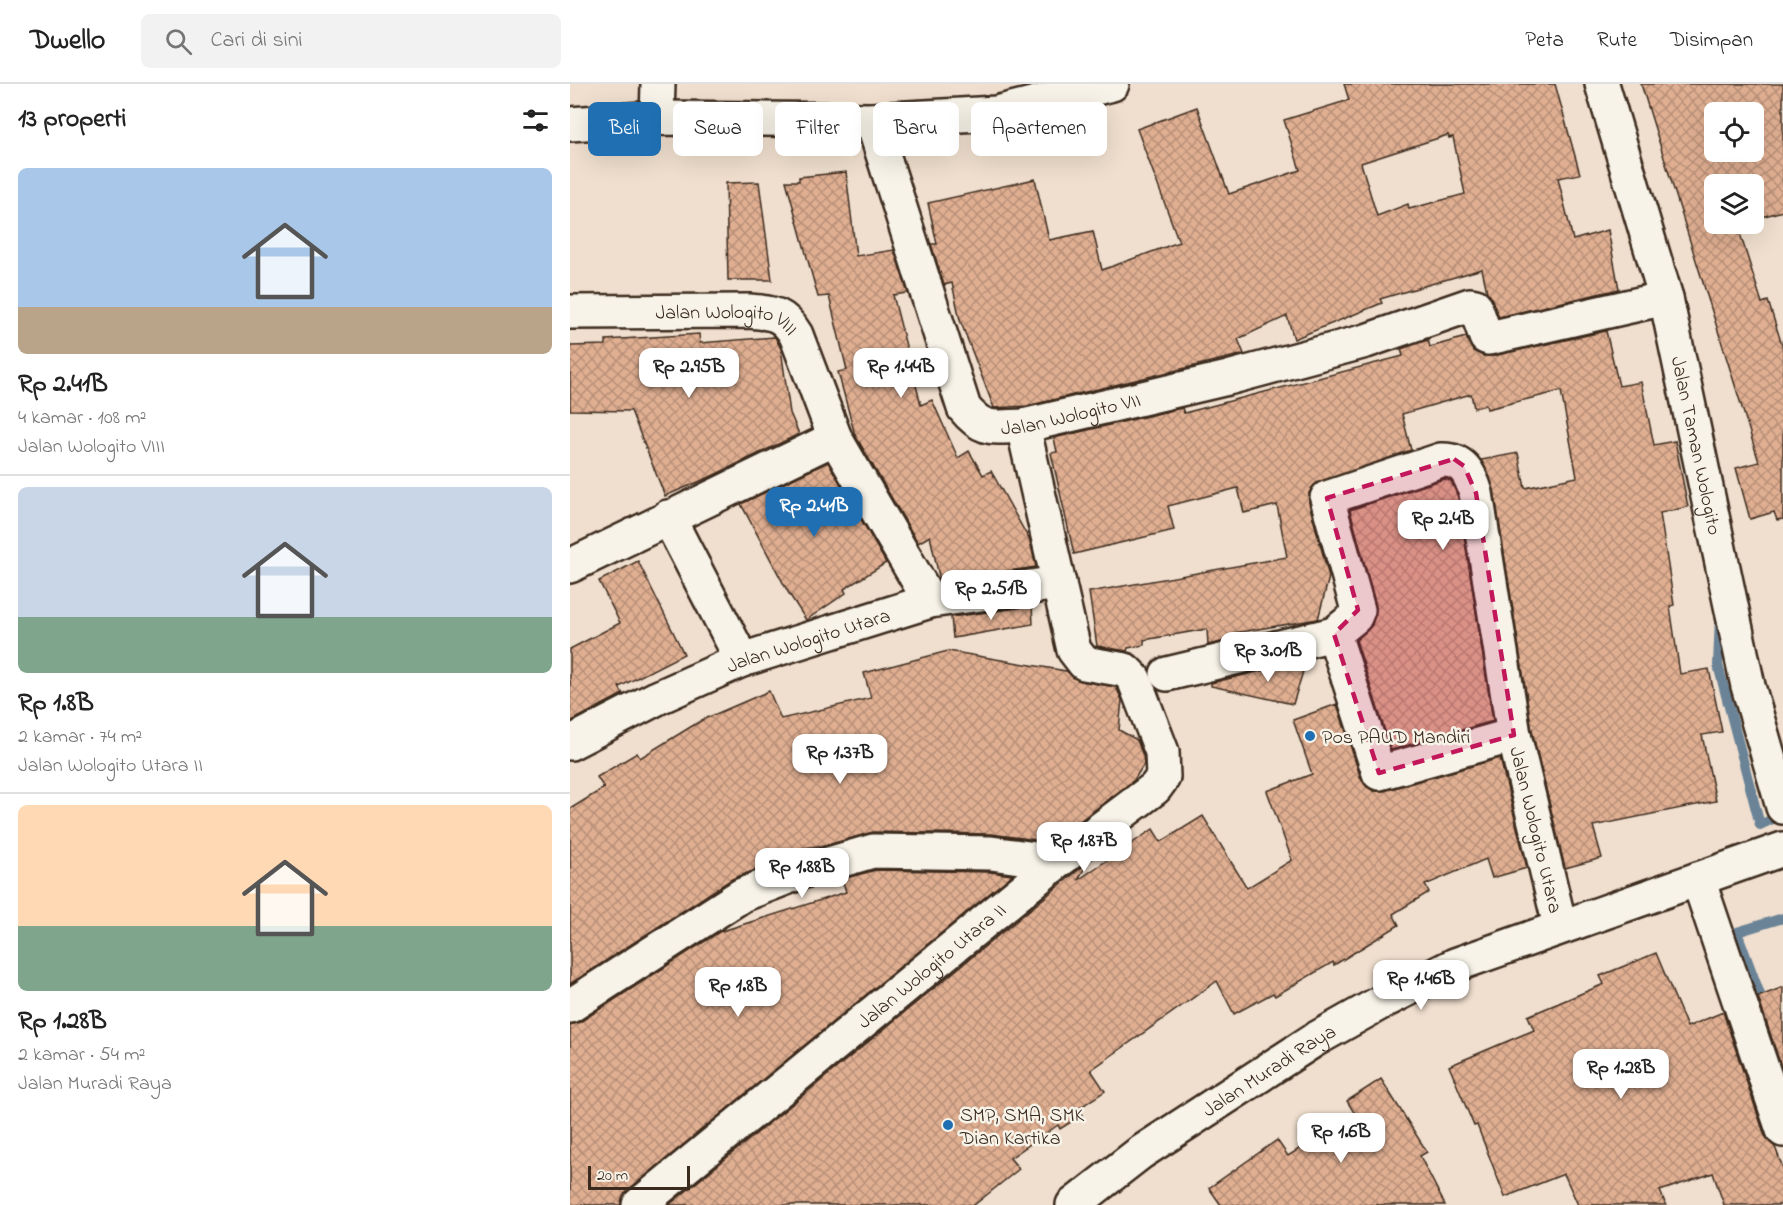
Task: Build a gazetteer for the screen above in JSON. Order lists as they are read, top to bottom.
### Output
{
  "streets": {
    "street": [
      "Jalan Wologito VIII",
      "Jalan Wologito VII",
      "Jalan Taman Wologito",
      "Jalan Wologito Utara",
      "Jalan Wologito Utara II",
      "Jalan Muradi Raya"
    ]
  },
  "crossings": [
    ["Jalan Wologito VIII", "Jalan Wologito Utara"],
    ["Jalan Wologito VII", "Jalan Taman Wologito"],
    ["Jalan Wologito VII", "Jalan Wologito Utara II"],
    ["Jalan Wologito Utara", "Jalan Wologito Utara II"],
    ["Jalan Wologito Utara", "Jalan Muradi Raya"]
  ],
  "places": ["Pos PAUD Mandiri", "SMP, SMA, SMK Dian Kartika"],
  "scale_bar": "20 m",
  "page": {
    "header": "Dwello",
    "search": "Cari di sini",
    "nav": ["Peta", "Rute", "Disimpan"],
    "heading": "13 properti",
    "chip": [
      "Beli",
      "Sewa",
      "Filter",
      "Baru",
      "Apartemen"
    ],
    "list": [
      {
        "name": "Rp 2.41B",
        "note": "4 kamar · 108 m² · Jalan Wologito VIII"
      },
      {
        "name": "Rp 1.8B",
        "note": "2 kamar · 74 m² · Jalan Wologito Utara II"
      },
      {
        "name": "Rp 1.28B",
        "note": "2 kamar · 54 m² · Jalan Muradi Raya"
      }
    ],
    "price": [
      "Rp 2.95B",
      "Rp 1.44B",
      "Rp 2.41B",
      "Rp 2.4B",
      "Rp 2.51B",
      "Rp 3.01B",
      "Rp 1.37B",
      "Rp 1.87B",
      "Rp 1.88B",
      "Rp 1.46B",
      "Rp 1.8B",
      "Rp 1.28B",
      "Rp 1.6B"
    ],
    "scale": "20 m"
  }
}
